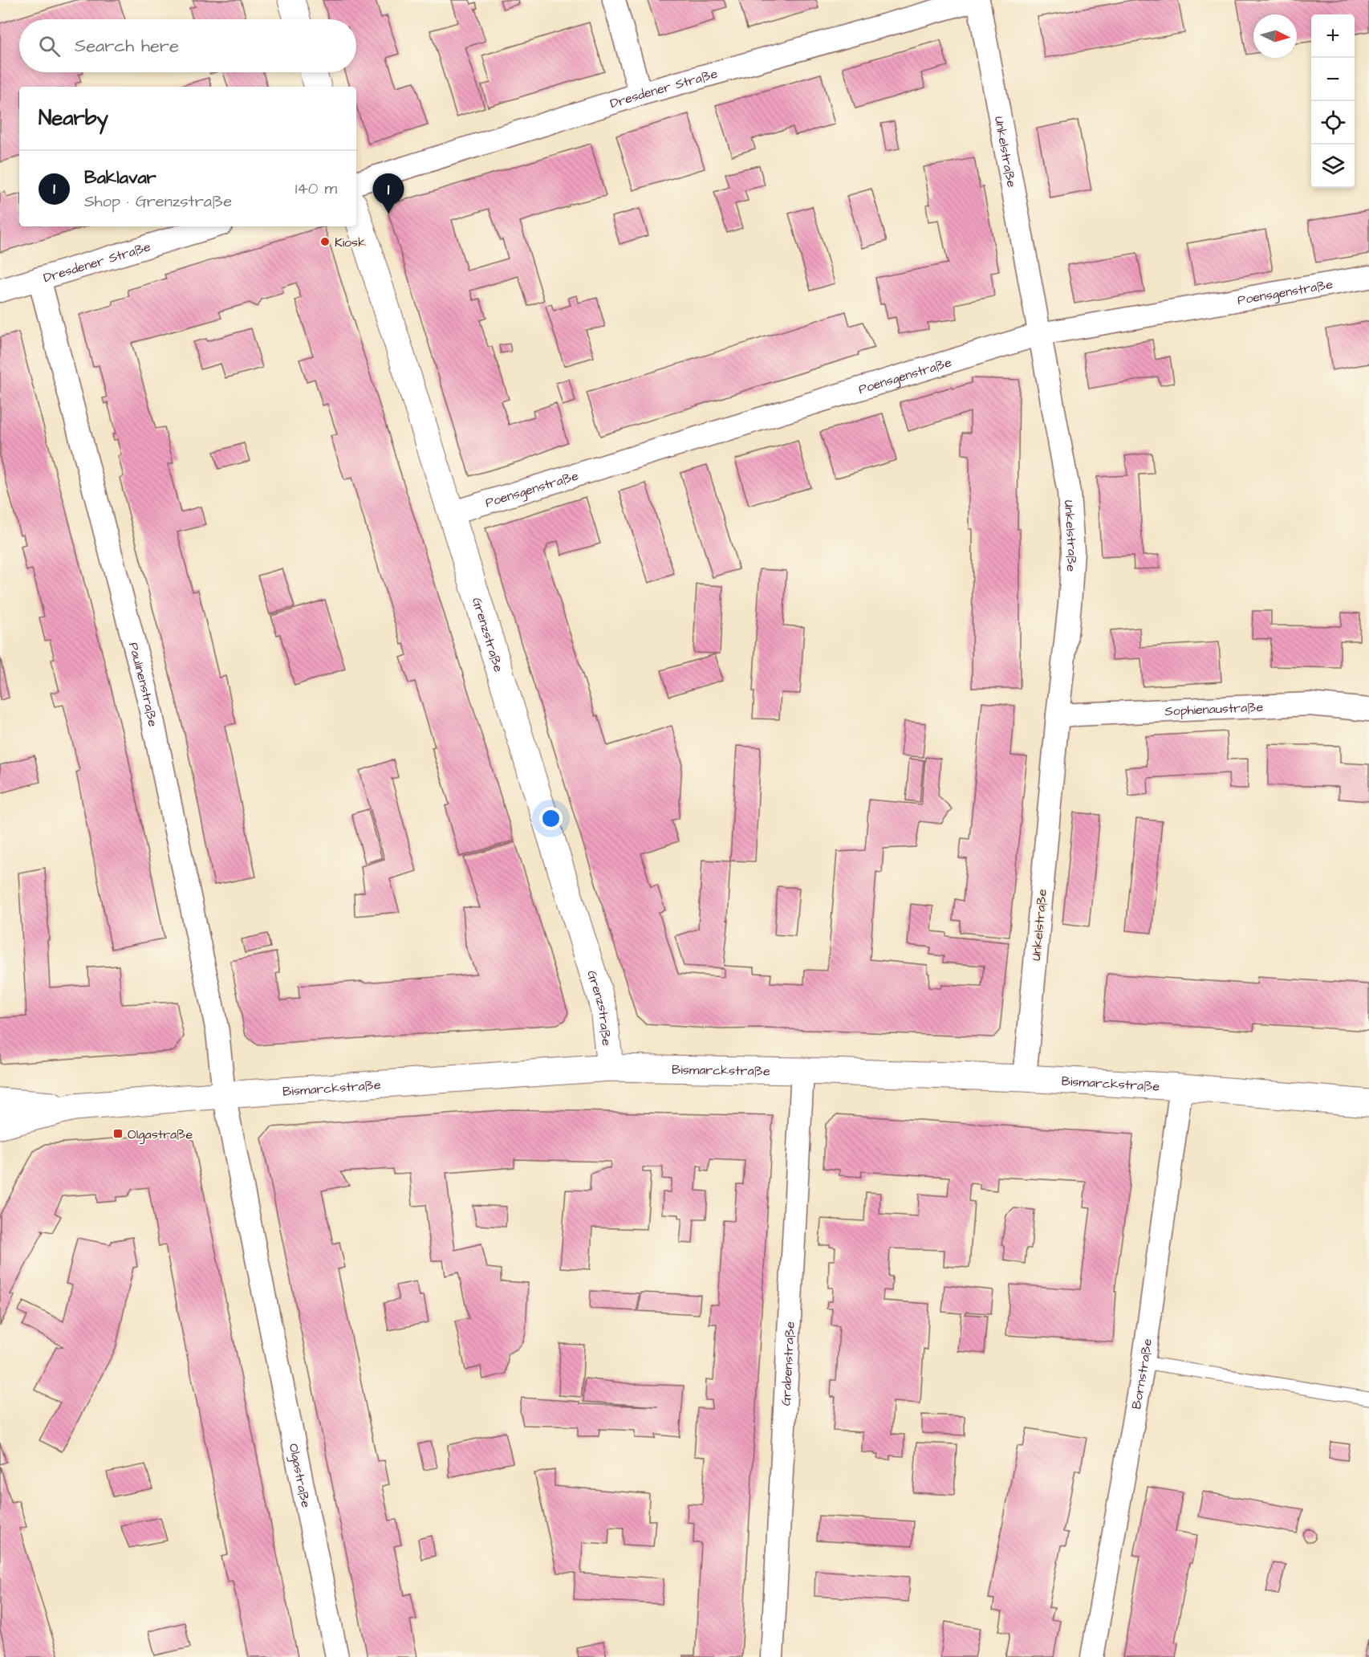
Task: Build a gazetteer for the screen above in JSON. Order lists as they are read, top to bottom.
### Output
{
  "streets": {
    "main road": ["Grenzstraße", "Bismarckstraße"],
    "street": [
      "Dresdener Straße",
      "Unkelstraße",
      "Poensgenstraße",
      "Paulinenstraße",
      "Sophienaustraße",
      "Grabenstraße",
      "Bornstraße",
      "Olgastraße"
    ]
  },
  "crossings": [
    ["Dresdener Straße", "Unkelstraße"],
    ["Dresdener Straße", "Paulinenstraße"],
    ["Unkelstraße", "Poensgenstraße"],
    ["Unkelstraße", "Sophienaustraße"],
    ["Unkelstraße", "Bismarckstraße"],
    ["Poensgenstraße", "Grenzstraße"],
    ["Grenzstraße", "Bismarckstraße"],
    ["Paulinenstraße", "Bismarckstraße"],
    ["Paulinenstraße", "Olgastraße"],
    ["Bismarckstraße", "Grabenstraße"],
    ["Bismarckstraße", "Bornstraße"],
    ["Bismarckstraße", "Olgastraße"]
  ],
  "places": {
    "other": ["Kiosk"],
    "transit": ["Olgastraße"]
  },
  "north": "right",
  "page": {
    "map_buttons": ["+", "−"],
    "search": "Search here",
    "heading": "Nearby",
    "list": [
      {
        "mark": "1",
        "name": "Baklavar",
        "note": "Shop · Grenzstraße",
        "value": "140 m"
      }
    ],
    "pins": "1"
  }
}
